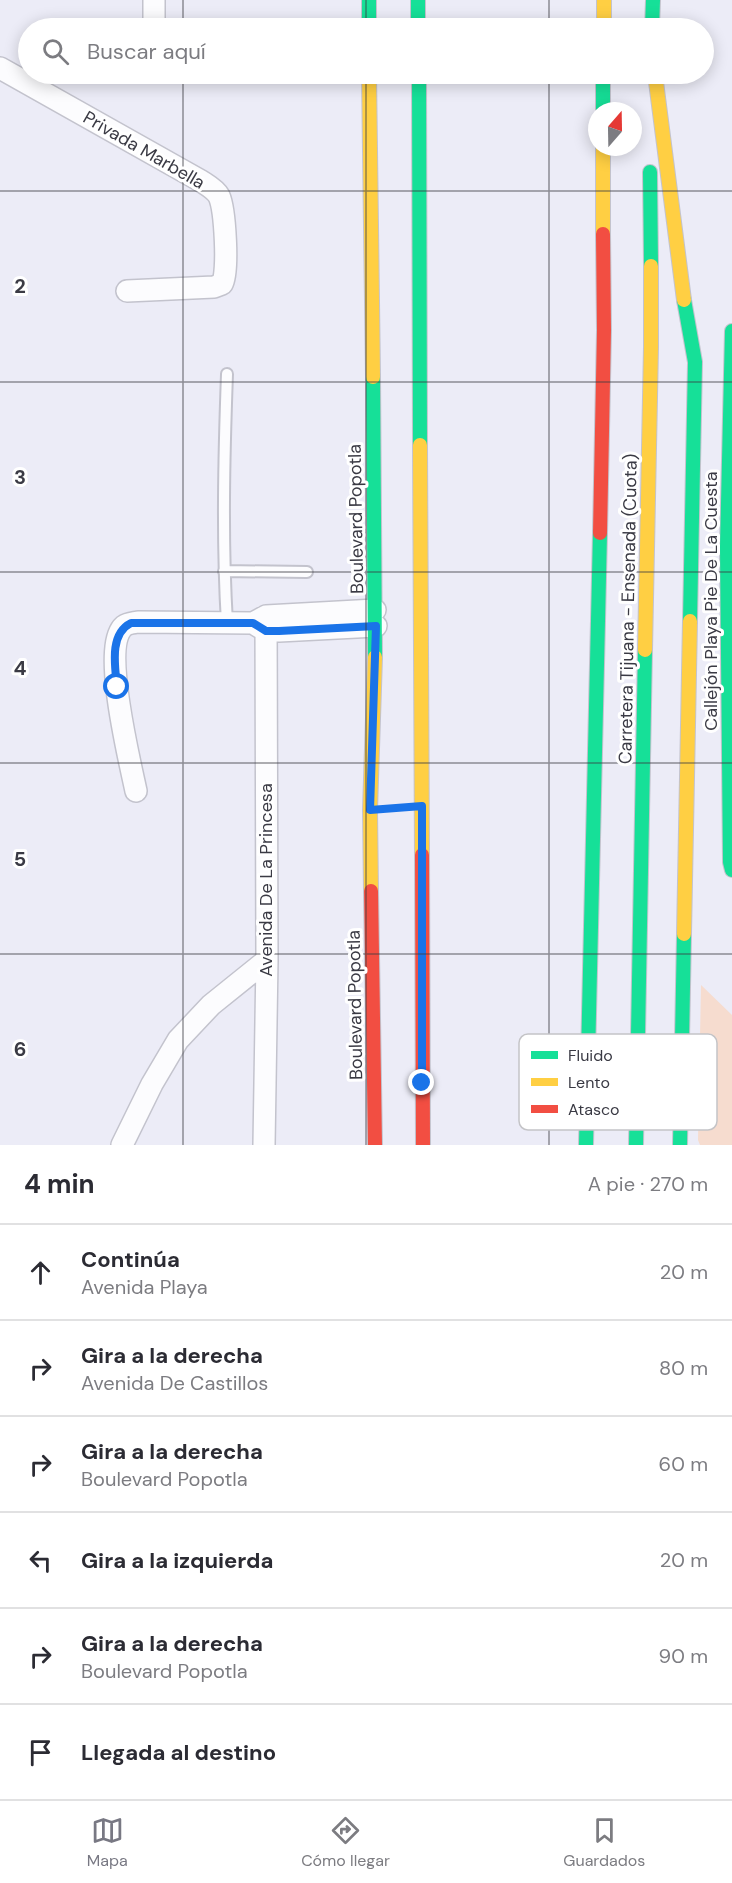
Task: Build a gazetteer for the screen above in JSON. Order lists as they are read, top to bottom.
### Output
{
  "streets": {
    "main road": ["Boulevard Popotla", "Callejón Playa Pie De La Cuesta", "Carretera Tijuana - Ensenada (Cuota)"],
    "street": ["Privada Marbella", "Avenida De La Princesa"]
  },
  "legend": ["Fluido", "Lento", "Atasco"],
  "north": "top",
  "page": {
    "search": "Buscar aquí",
    "heading": ["4 min", "A pie · 270 m"],
    "list": [
      ["Continúa", "Avenida Playa", "20 m"],
      ["Gira a la derecha", "Avenida De Castillos", "80 m"],
      ["Gira a la derecha", "Boulevard Popotla", "60 m"],
      ["Gira a la izquierda", "20 m"],
      ["Gira a la derecha", "Boulevard Popotla", "90 m"],
      "Llegada al destino"
    ],
    "nav": ["Mapa", "Cómo llegar", "Guardados"]
  },
  "grid": {
    "rows": [
      "2",
      "3",
      "4",
      "5",
      "6"
    ]
  }
}
